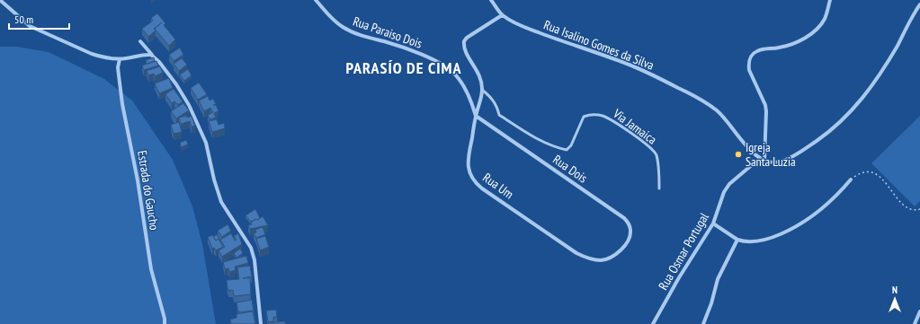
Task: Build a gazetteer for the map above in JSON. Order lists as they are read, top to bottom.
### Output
{
  "streets": {
    "street": [
      "Rua Paraiso Dois",
      "Rua Isalino Gomes da Silva",
      "Rua Dois",
      "Rua Um",
      "Estrada do Gaucho",
      "Rua Osmar Portugal"
    ],
    "lane": ["Via Jamaica"]
  },
  "crossings": [
    ["Rua Paraiso Dois", "Rua Dois"],
    ["Rua Paraiso Dois", "Rua Um"],
    ["Rua Isalino Gomes da Silva", "Rua Um"],
    ["Rua Isalino Gomes da Silva", "Rua Osmar Portugal"],
    ["Via Jamaica", "Rua Um"],
    ["Rua Dois", "Rua Um"]
  ],
  "districts": ["PARASÍO DE CIMA"],
  "places": ["Igreja Santa Luzia"],
  "scale_bar": "50 m",
  "north": "top"
}
